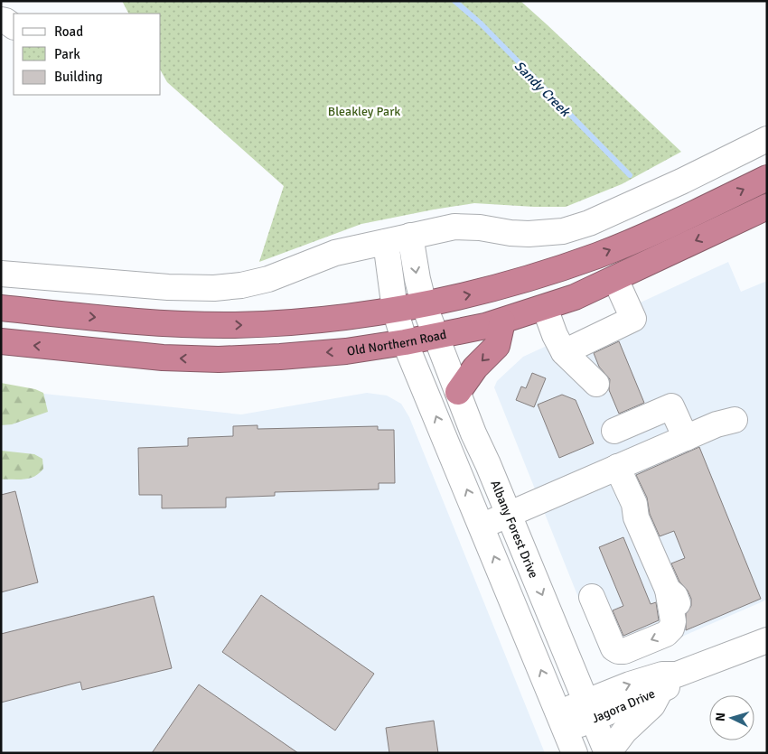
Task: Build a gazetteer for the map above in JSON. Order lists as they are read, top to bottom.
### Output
{
  "streets": {
    "highway": ["Old Northern Road"],
    "street": ["Albany Forest Drive", "Jagora Drive"]
  },
  "crossings": [
    ["Old Northern Road", "Albany Forest Drive"],
    ["Albany Forest Drive", "Jagora Drive"]
  ],
  "water": ["Sandy Creek"],
  "parks": ["Bleakley Park"],
  "legend": ["Road", "Park", "Building"],
  "north": "left"
}
